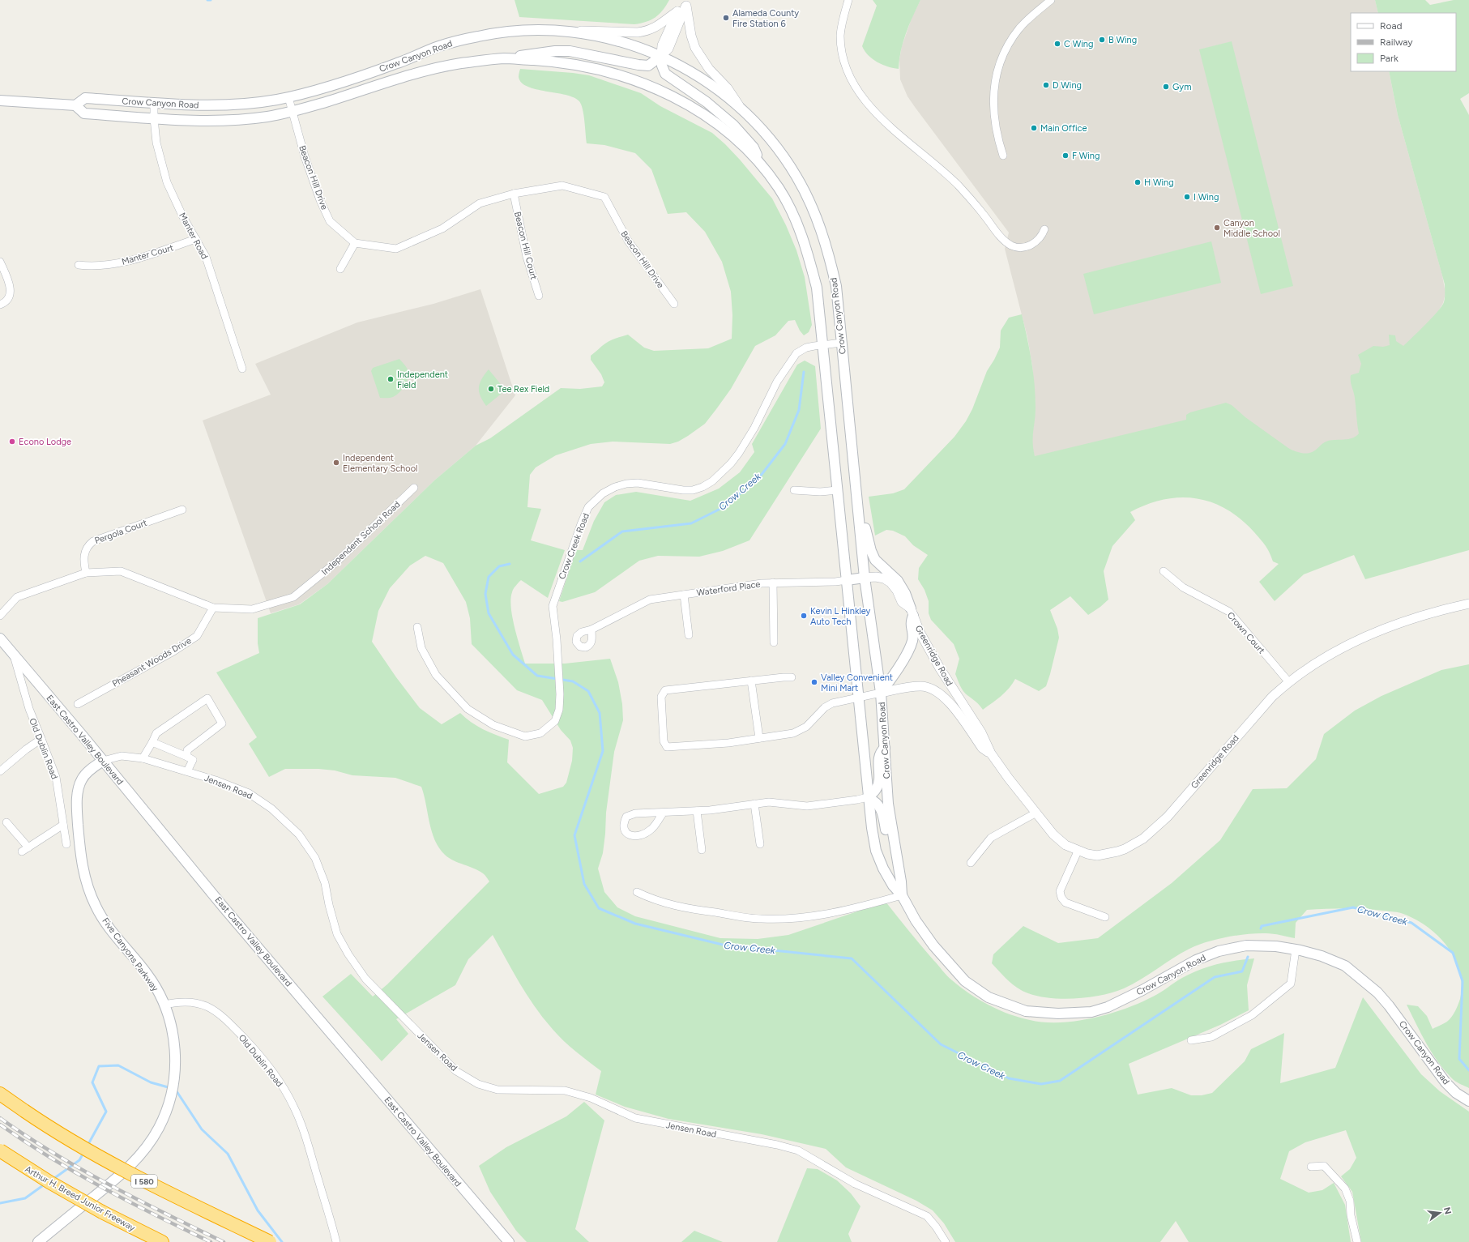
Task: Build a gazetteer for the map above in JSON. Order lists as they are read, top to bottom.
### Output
{
  "streets": {
    "highway": ["I 580", "Arthur H. Breed Junior Freeway"],
    "main road": ["Crow Canyon Road", "East Castro Valley Boulevard", "Five Canyons Parkway"],
    "street": [
      "Beacon Hill Drive",
      "Manter Road",
      "Beacon Hill Court",
      "Manter Court",
      "Pergola Court",
      "Independent School Road",
      "Crow Creek Road",
      "Waterford Place",
      "Crown Court",
      "Greenridge Road",
      "Pheasant Woods Drive",
      "Old Dublin Road",
      "Jensen Road"
    ]
  },
  "crossings": [
    ["Crow Canyon Road", "Beacon Hill Drive"],
    ["Crow Canyon Road", "Manter Road"],
    ["Crow Canyon Road", "Crow Creek Road"],
    ["Crow Canyon Road", "Waterford Place"],
    ["Crow Canyon Road", "Greenridge Road"],
    ["Beacon Hill Drive", "Beacon Hill Court"],
    ["Manter Road", "Manter Court"],
    ["Pergola Court", "Independent School Road"],
    ["Independent School Road", "Pheasant Woods Drive"],
    ["Crown Court", "Greenridge Road"],
    ["East Castro Valley Boulevard", "Old Dublin Road"],
    ["East Castro Valley Boulevard", "Jensen Road"],
    ["East Castro Valley Boulevard", "Five Canyons Parkway"],
    ["Old Dublin Road", "Five Canyons Parkway"],
    ["Jensen Road", "Five Canyons Parkway"]
  ],
  "water": ["Crow Creek"],
  "places": [
    "Alameda County Fire Station 6",
    "B Wing",
    "C Wing",
    "D Wing",
    "Gym",
    "Main Office",
    "F Wing",
    "H Wing",
    "I Wing",
    "Canyon Middle School",
    "Independent Field",
    "Tee Rex Field",
    "Econo Lodge",
    "Independent Elementary School",
    "Kevin L Hinkley Auto Tech",
    "Valley Convenient Mini Mart"
  ],
  "legend": ["Road", "Railway", "Park"],
  "north": "right"
}
